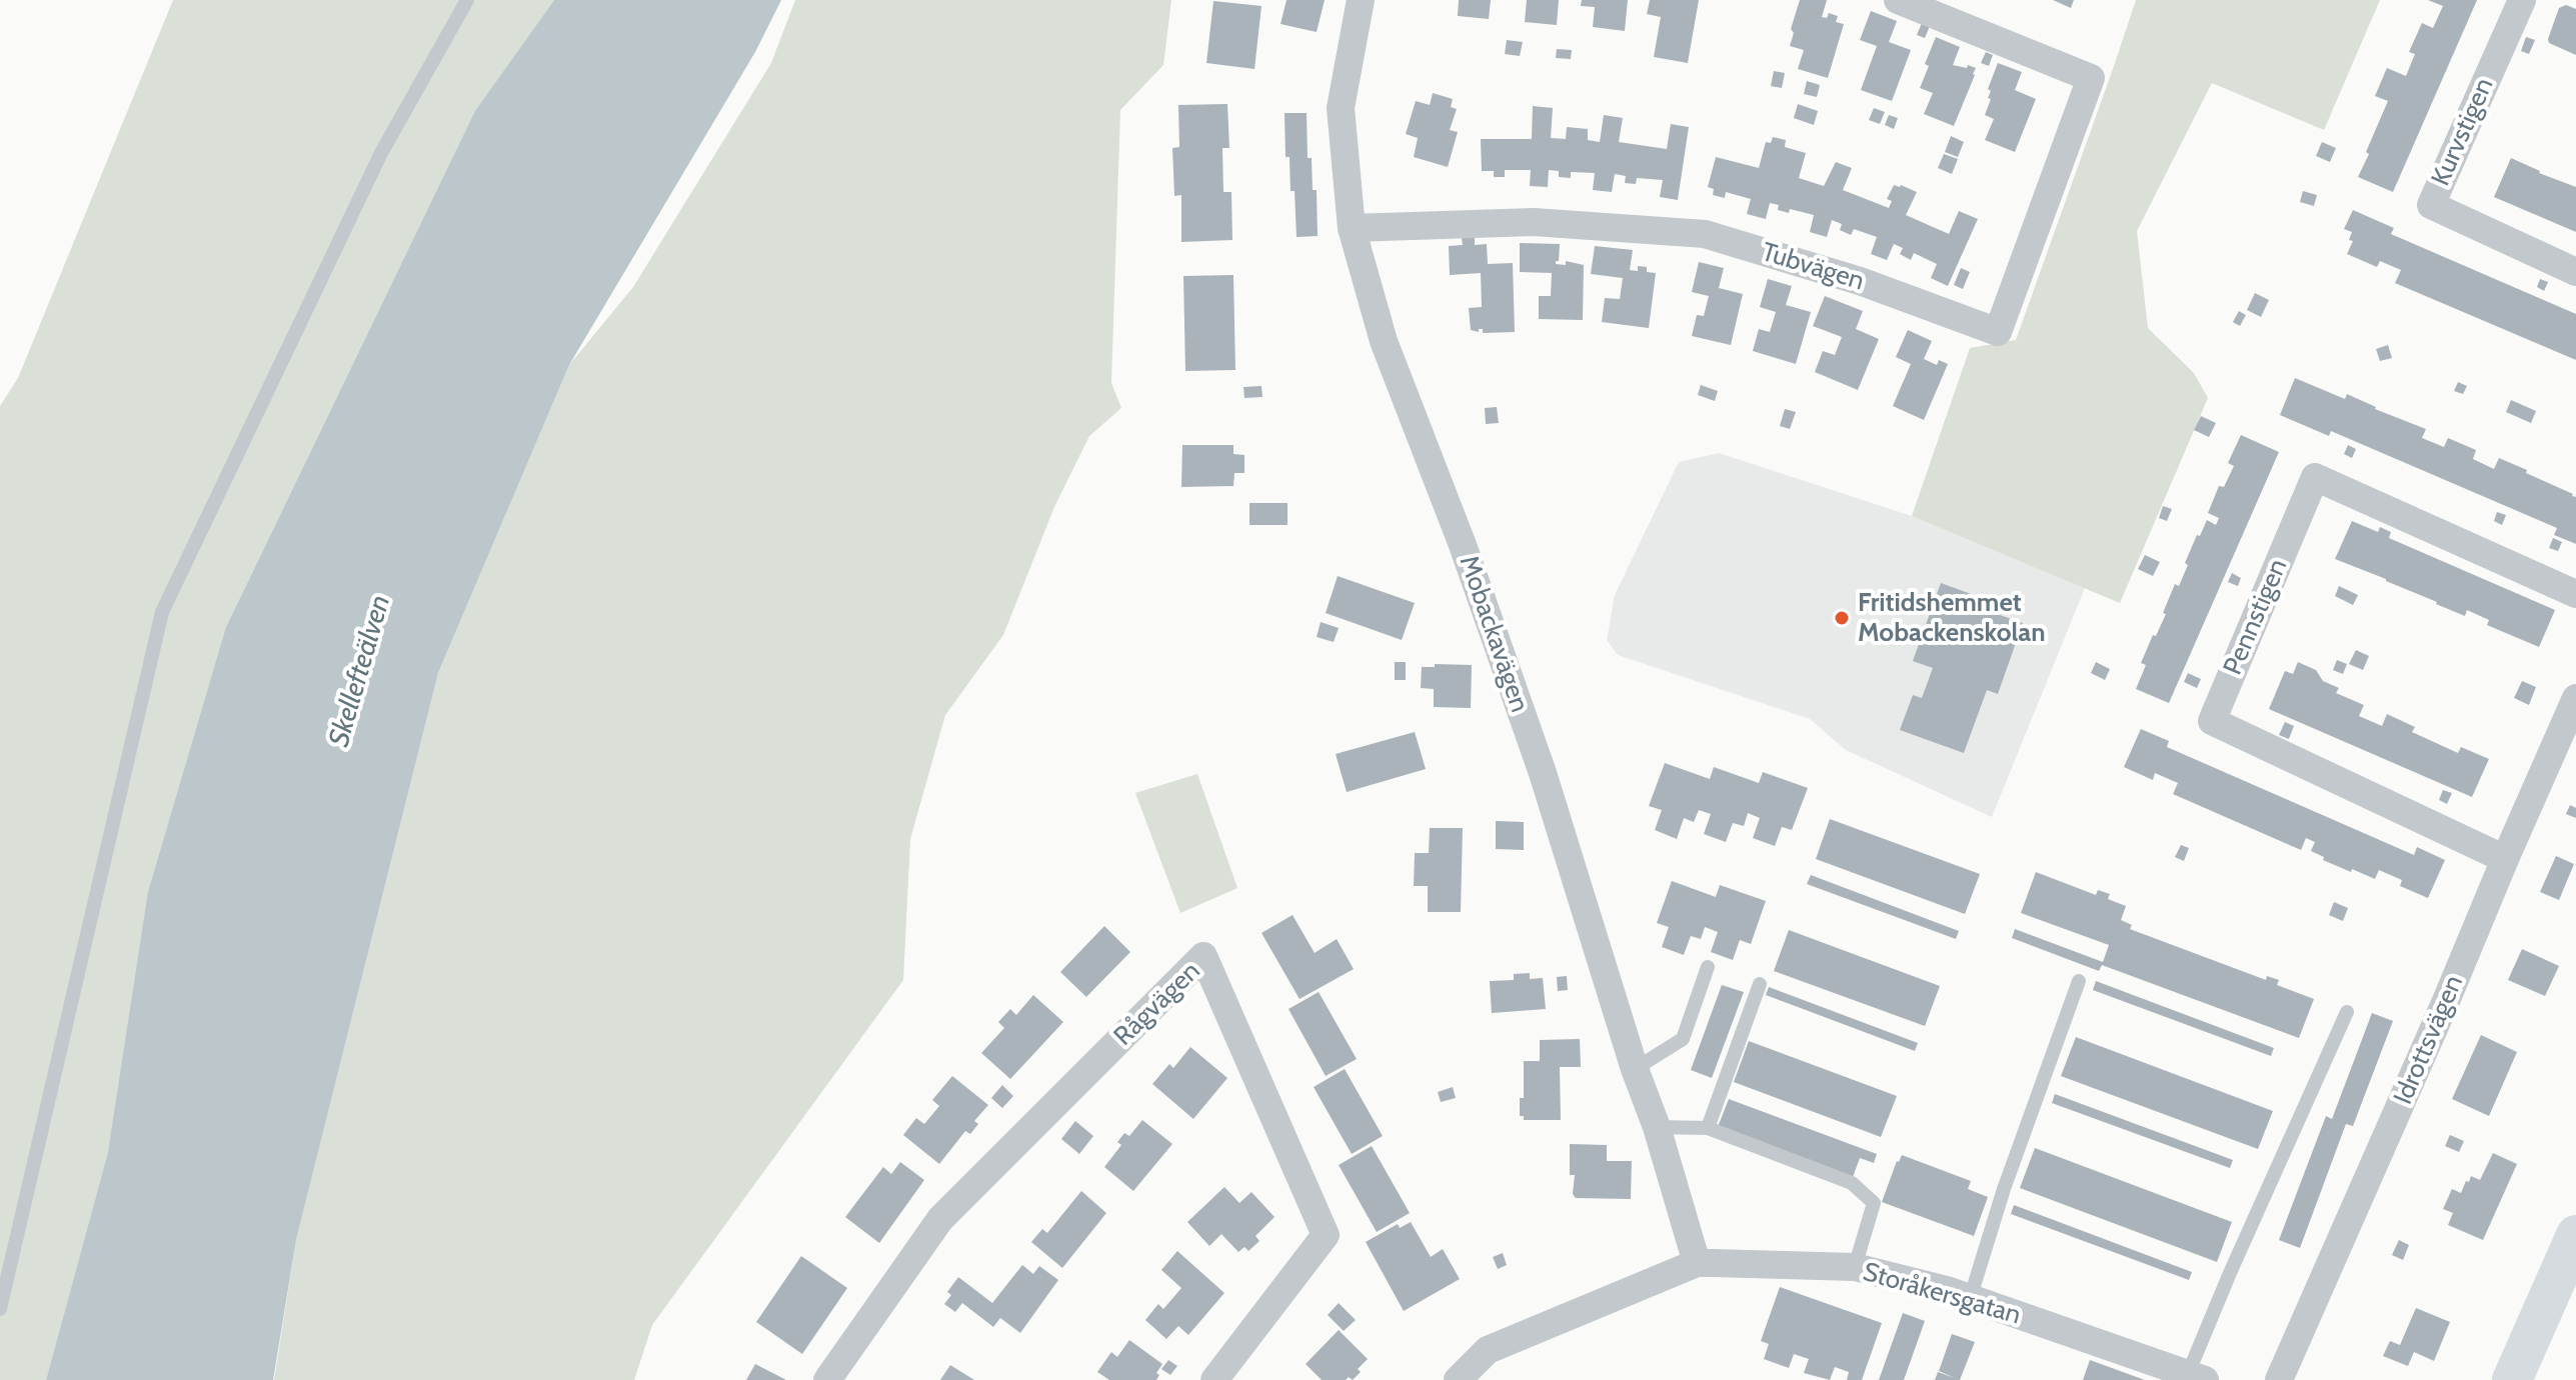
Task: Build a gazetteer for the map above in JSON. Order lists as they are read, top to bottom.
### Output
{
  "streets": {
    "street": [
      "Kurvstigen",
      "Tubvägen",
      "Pennstigen",
      "Mobackavägen",
      "Rågvägen",
      "Idrottsvägen",
      "Storåkersgatan"
    ]
  },
  "crossings": [
    ["Tubvägen", "Mobackavägen"],
    ["Pennstigen", "Idrottsvägen"],
    ["Mobackavägen", "Storåkersgatan"]
  ],
  "water": ["Skellefteälven"],
  "places": ["Fritidshemmet Mobackenskolan"]
}
